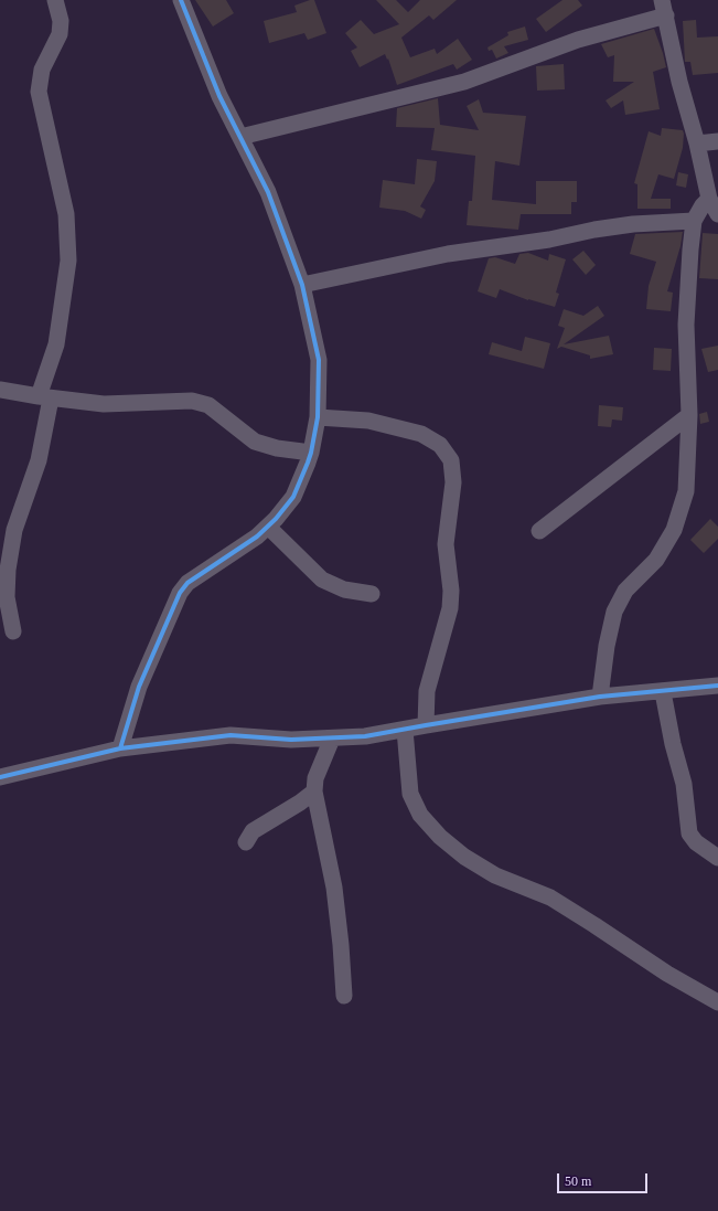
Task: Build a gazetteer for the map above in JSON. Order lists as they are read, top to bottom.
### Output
{
  "scale_bar": "50 m"
}
